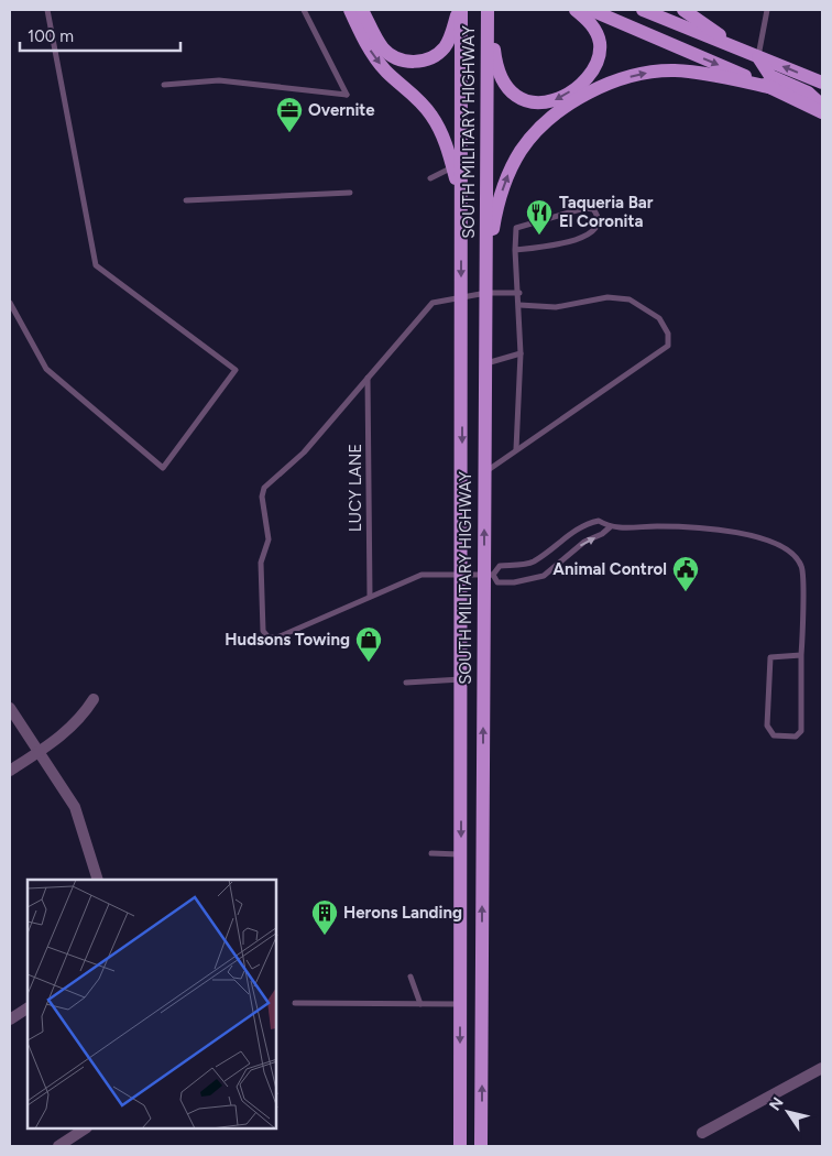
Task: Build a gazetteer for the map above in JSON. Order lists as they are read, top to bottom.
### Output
{
  "streets": {
    "main road": ["SOUTH MILITARY HIGHWAY"],
    "lane": ["LUCY LANE"]
  },
  "places": {
    "office": ["Overnite"],
    "restaurant": ["Taqueria Bar El Coronita"],
    "public building": ["Animal Control"],
    "shop": ["Hudsons Towing"],
    "building": ["Herons Landing"]
  },
  "scale_bar": "100 m",
  "north": "top left"
}
